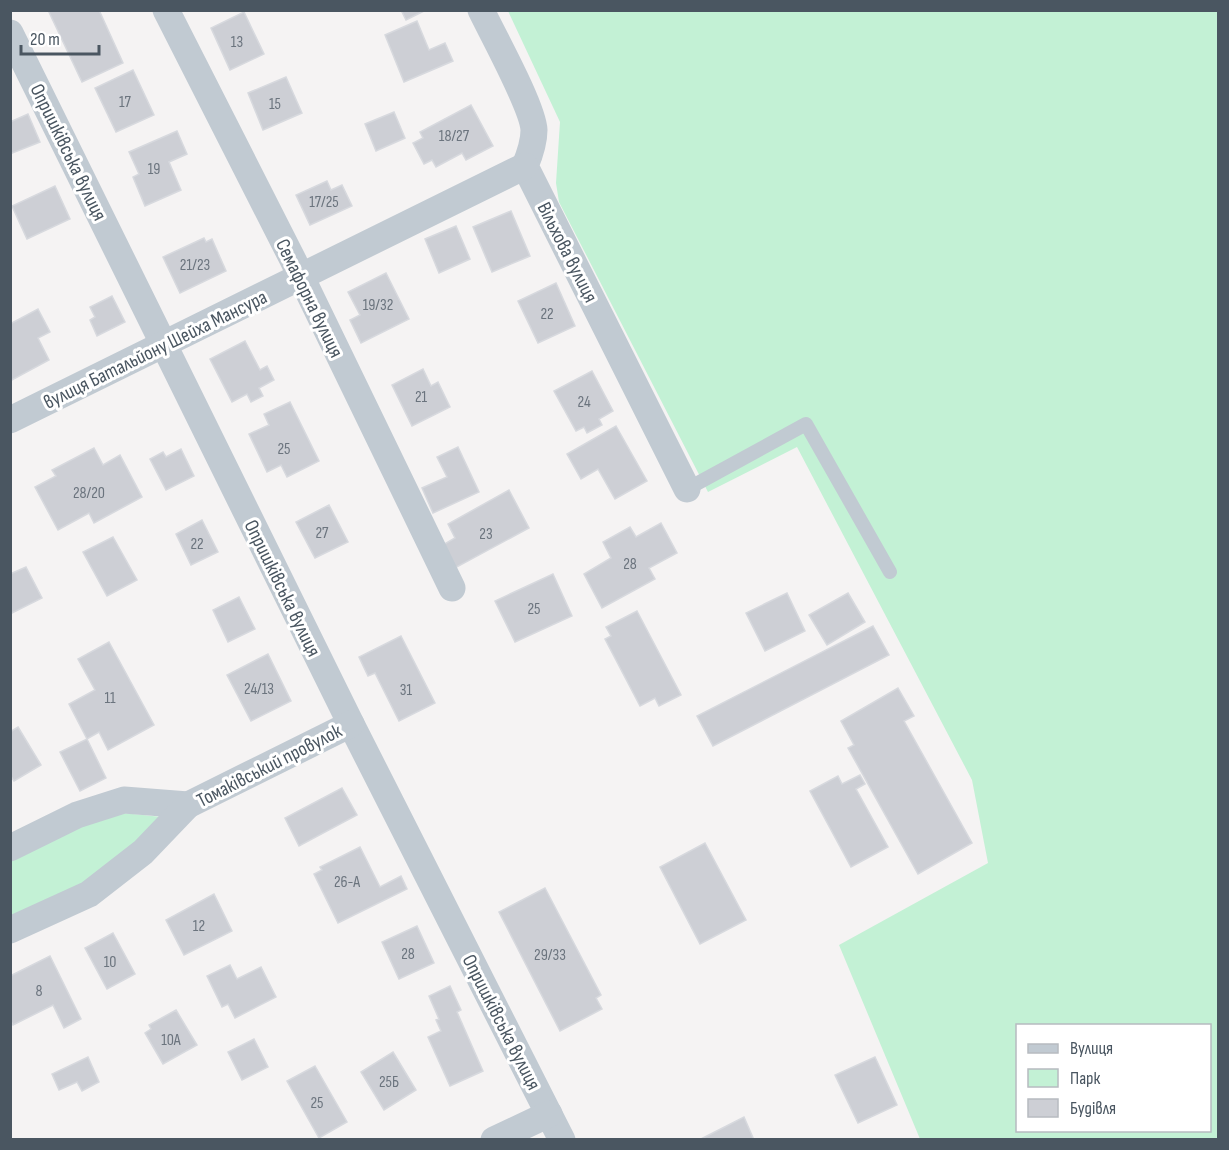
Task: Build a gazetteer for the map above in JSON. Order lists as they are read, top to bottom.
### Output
{
  "streets": {
    "street": [
      "Опришківська вулиця",
      "Вільхова вулиця",
      "Семафорна вулиця",
      "вулиця Батальйону Шейха Мансура",
      "Томаківський провулок"
    ]
  },
  "crossings": [
    ["Опришківська вулиця", "вулиця Батальйону Шейха Мансура"],
    ["Опришківська вулиця", "Томаківський провулок"],
    ["Вільхова вулиця", "вулиця Батальйону Шейха Мансура"],
    ["Семафорна вулиця", "вулиця Батальйону Шейха Мансура"]
  ],
  "house_numbers": [
    "13",
    "17",
    "15",
    "18/27",
    "19",
    "17/25",
    "21/23",
    "19/32",
    "22",
    "21",
    "24",
    "25",
    "28/20",
    "27",
    "23",
    "22",
    "28",
    "25",
    "24/13",
    "31",
    "11",
    "26-А",
    "12",
    "28",
    "29/33",
    "10",
    "8",
    "10А",
    "25Б",
    "25"
  ],
  "legend": ["Вулиця", "Парк", "Будівля"],
  "scale_bar": "20 m"
}
